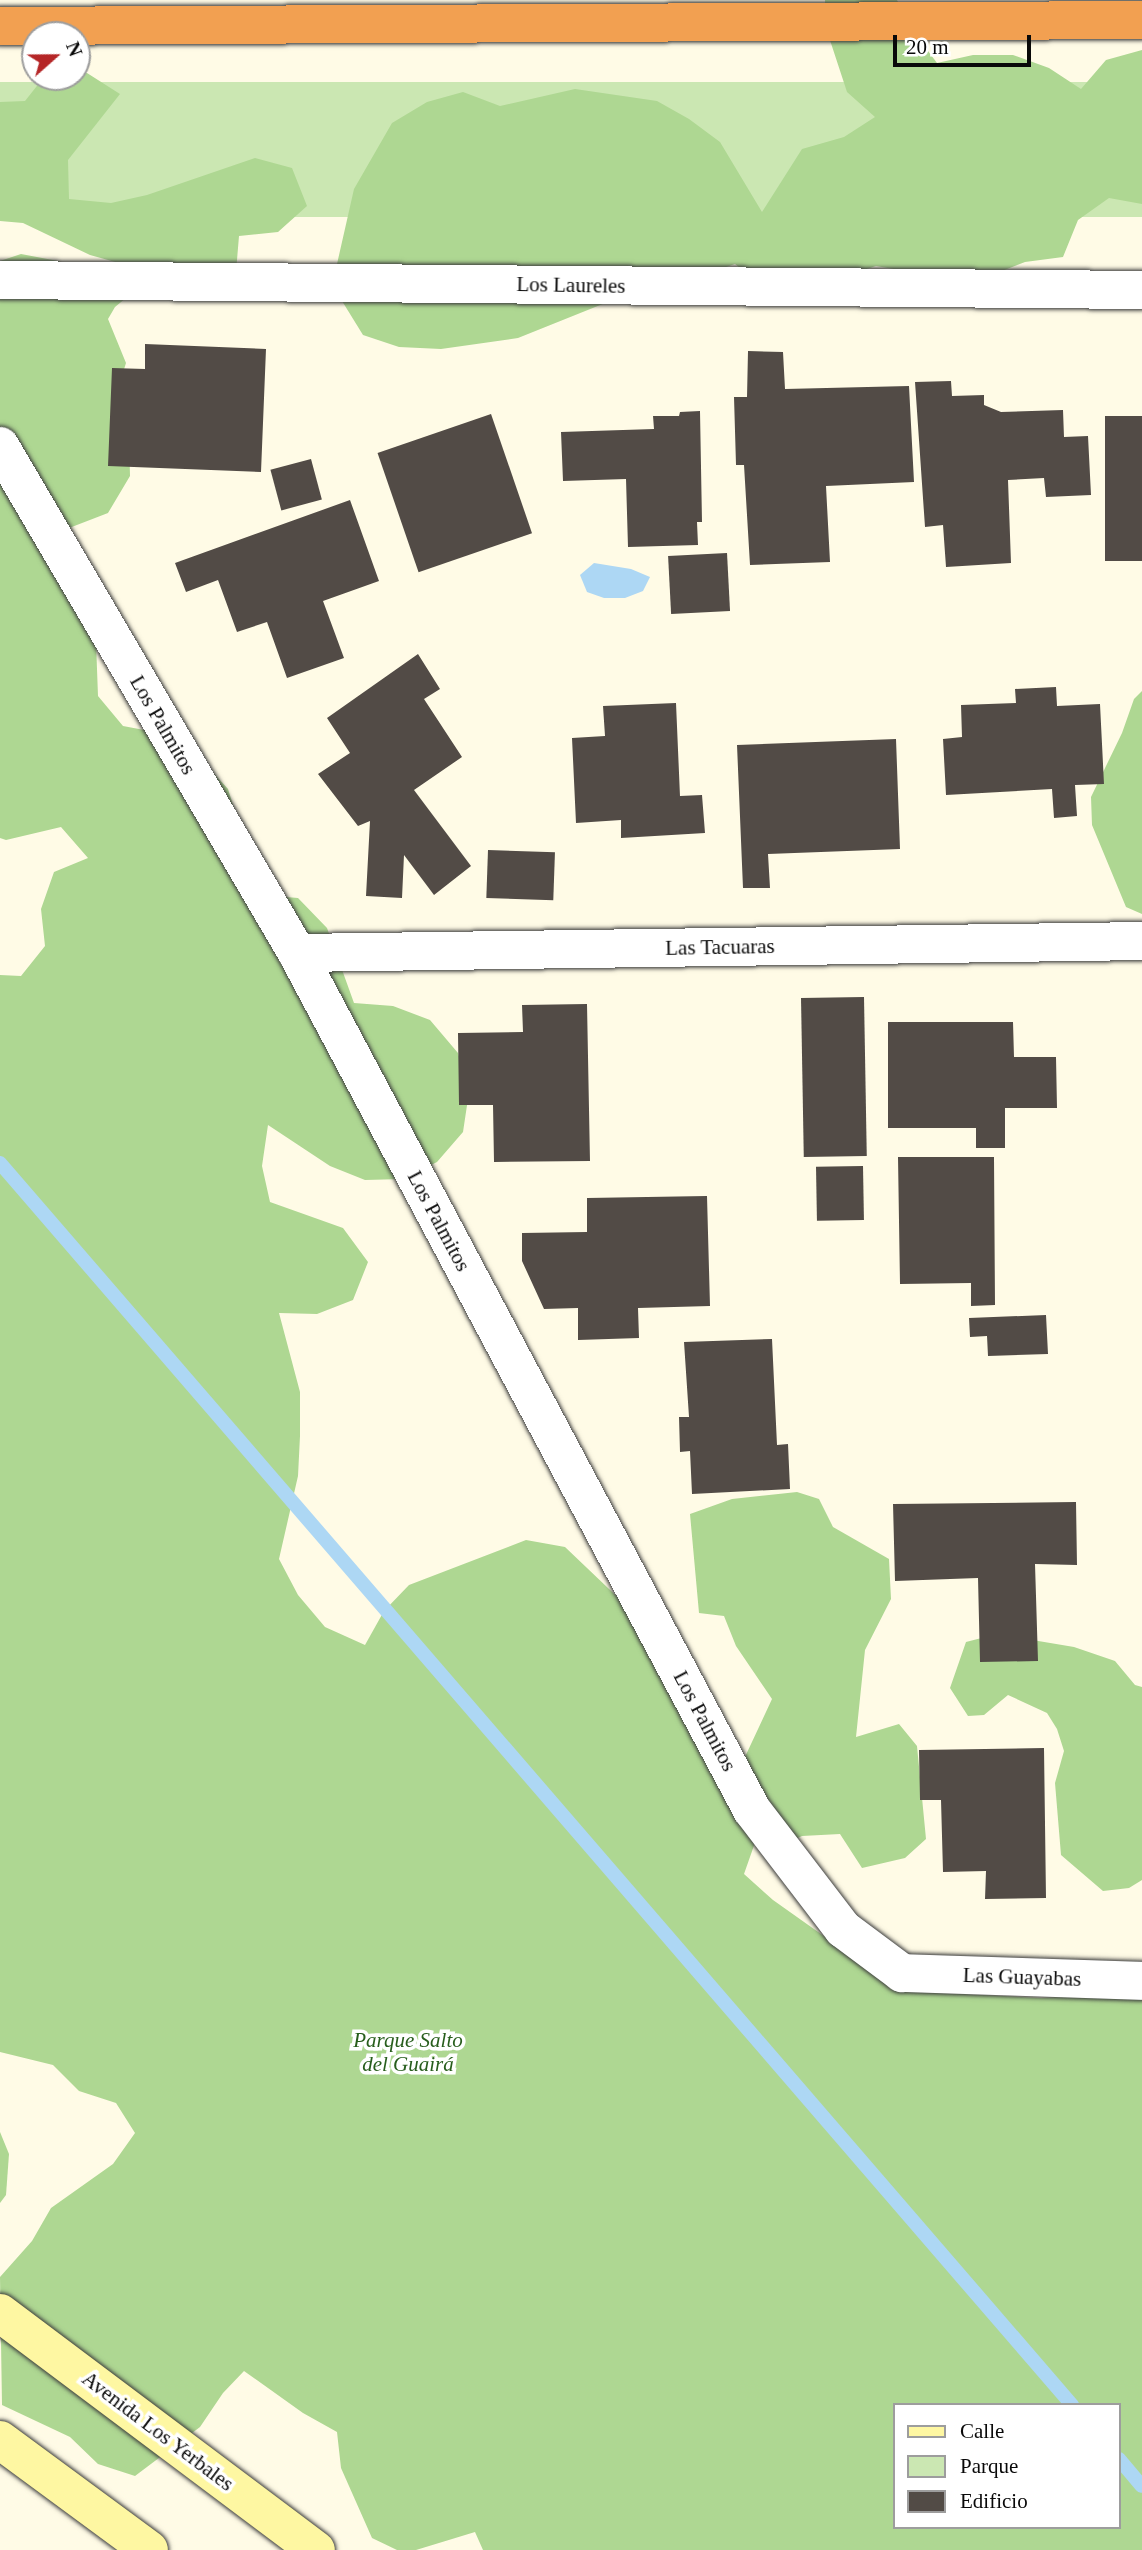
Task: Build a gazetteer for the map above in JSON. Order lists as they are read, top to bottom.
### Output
{
  "streets": {
    "street": [
      "Los Laureles",
      "Los Palmitos",
      "Las Tacuaras",
      "Las Guayabas",
      "Avenida Los Yerbales"
    ]
  },
  "crossings": [
    ["Los Palmitos", "Las Tacuaras"],
    ["Los Palmitos", "Las Guayabas"]
  ],
  "parks": ["Parque Salto del Guairá"],
  "legend": ["Calle", "Parque", "Edificio"],
  "scale_bar": "20 m",
  "north": "right"
}
